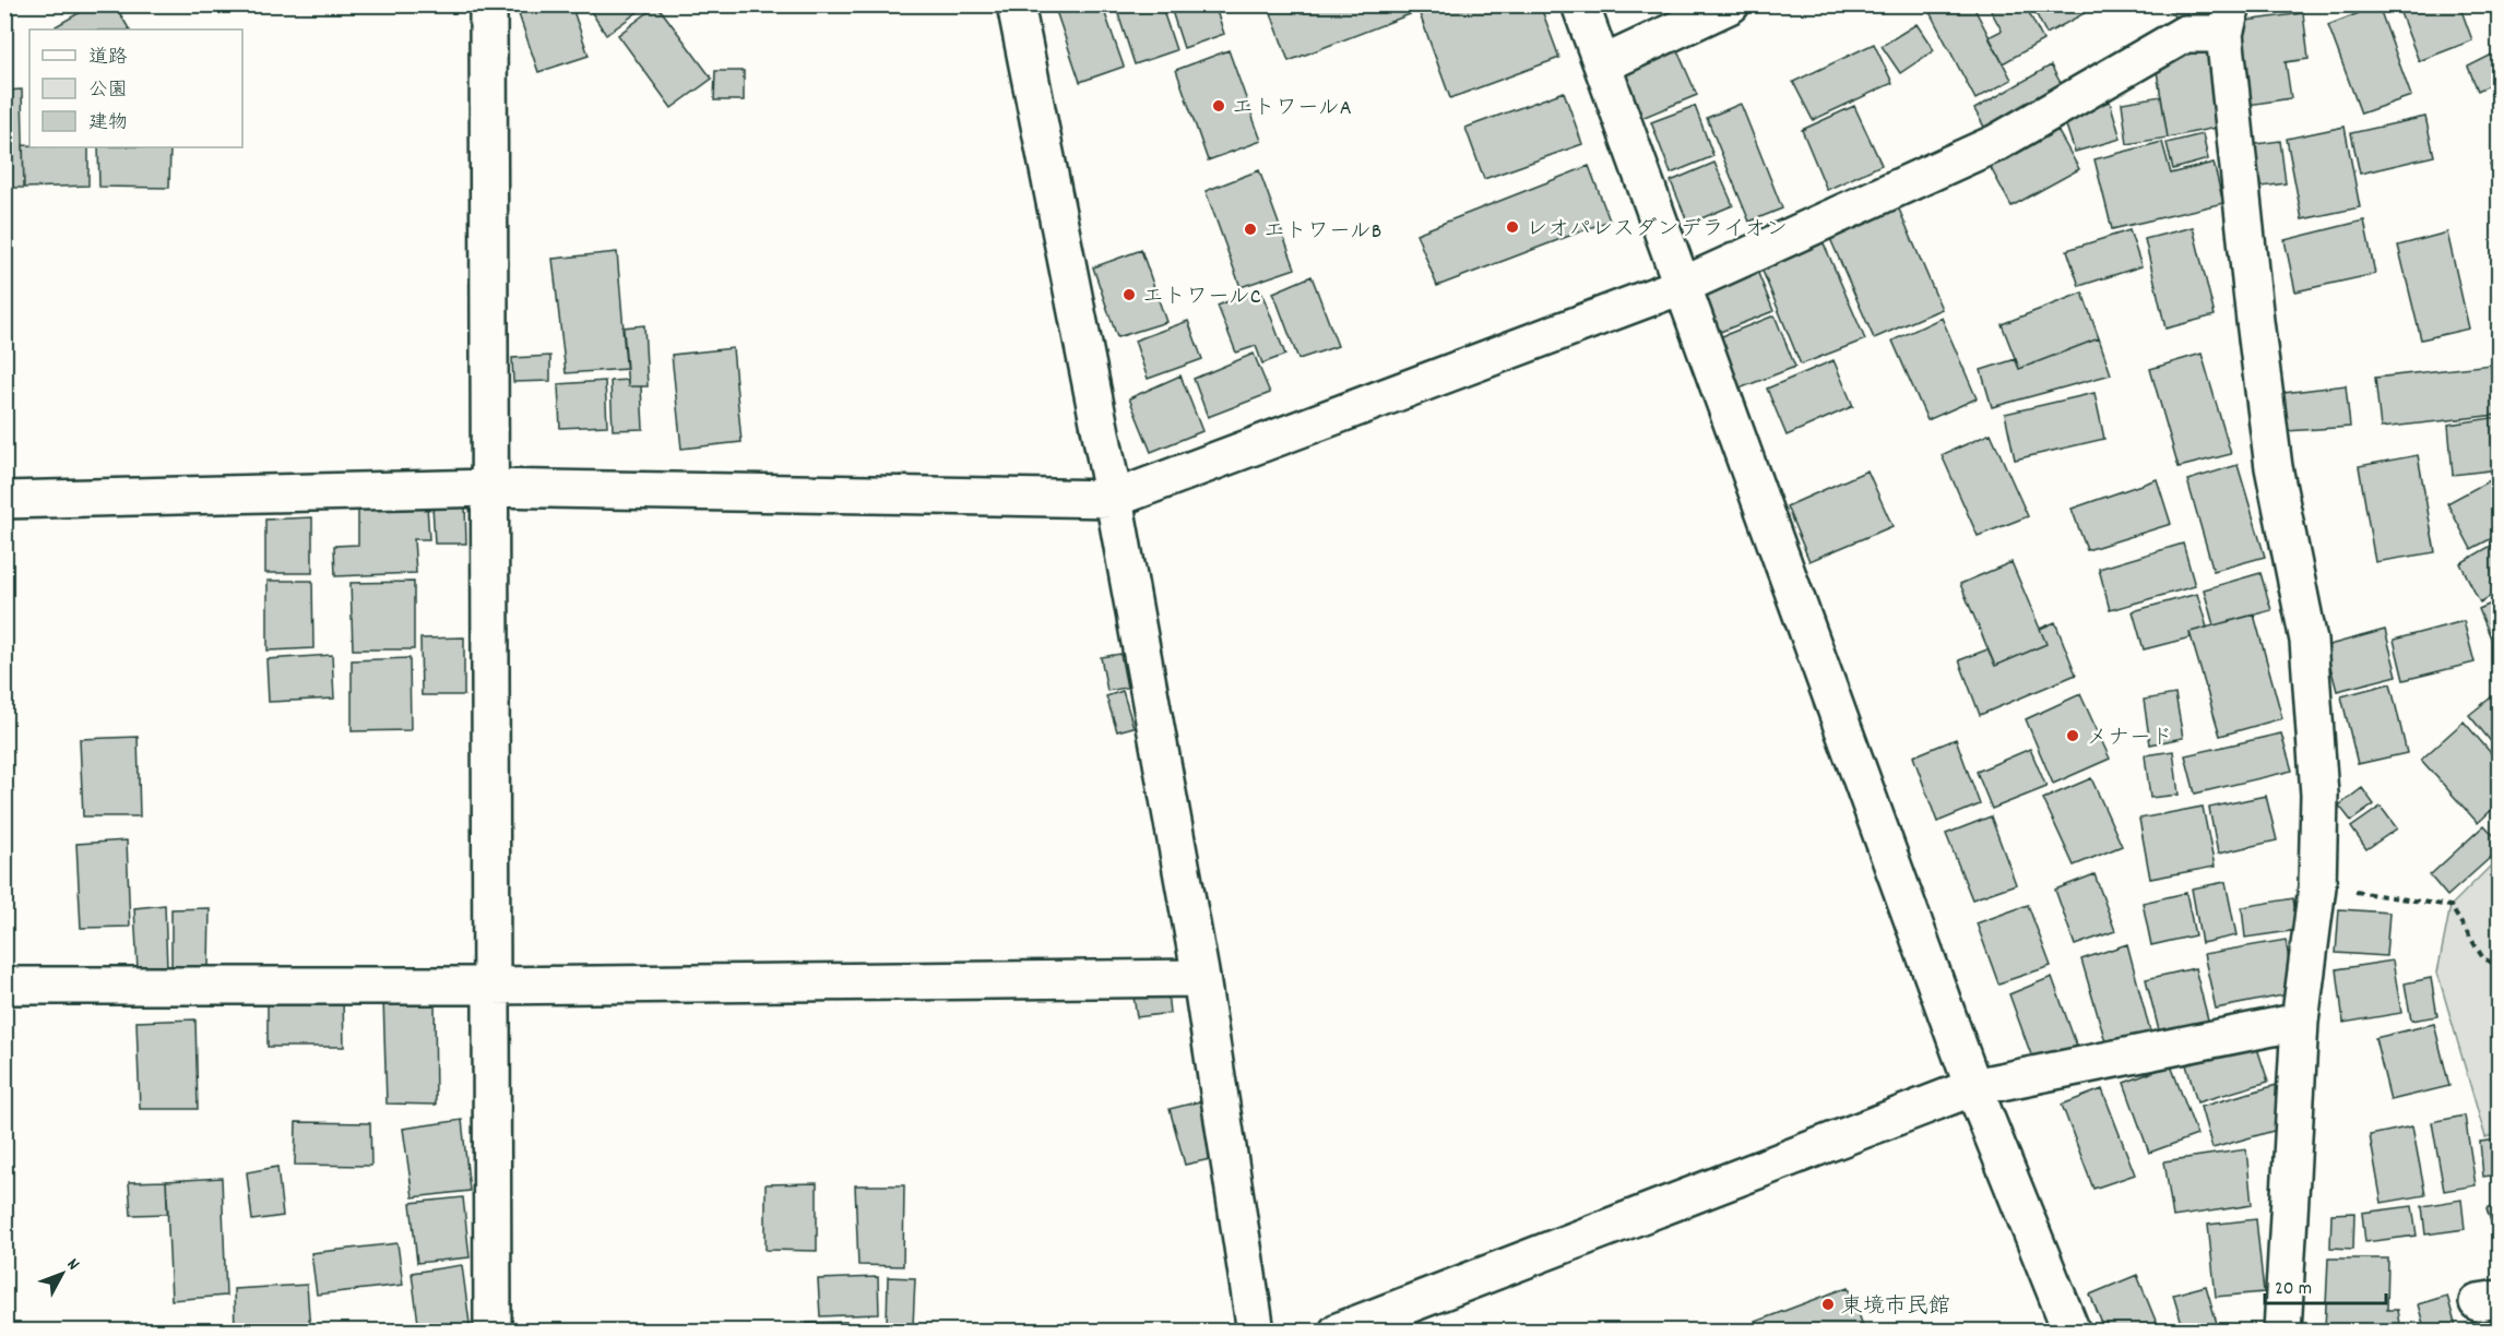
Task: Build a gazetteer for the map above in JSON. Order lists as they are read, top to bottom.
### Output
{
  "places": [
    "エトワールA",
    "レオパレスダンデライオン",
    "エトワールB",
    "エトワールC",
    "メナード",
    "東境市民館"
  ],
  "legend": ["道路", "公園", "建物"],
  "scale_bar": "20 m",
  "north": "top right"
}
